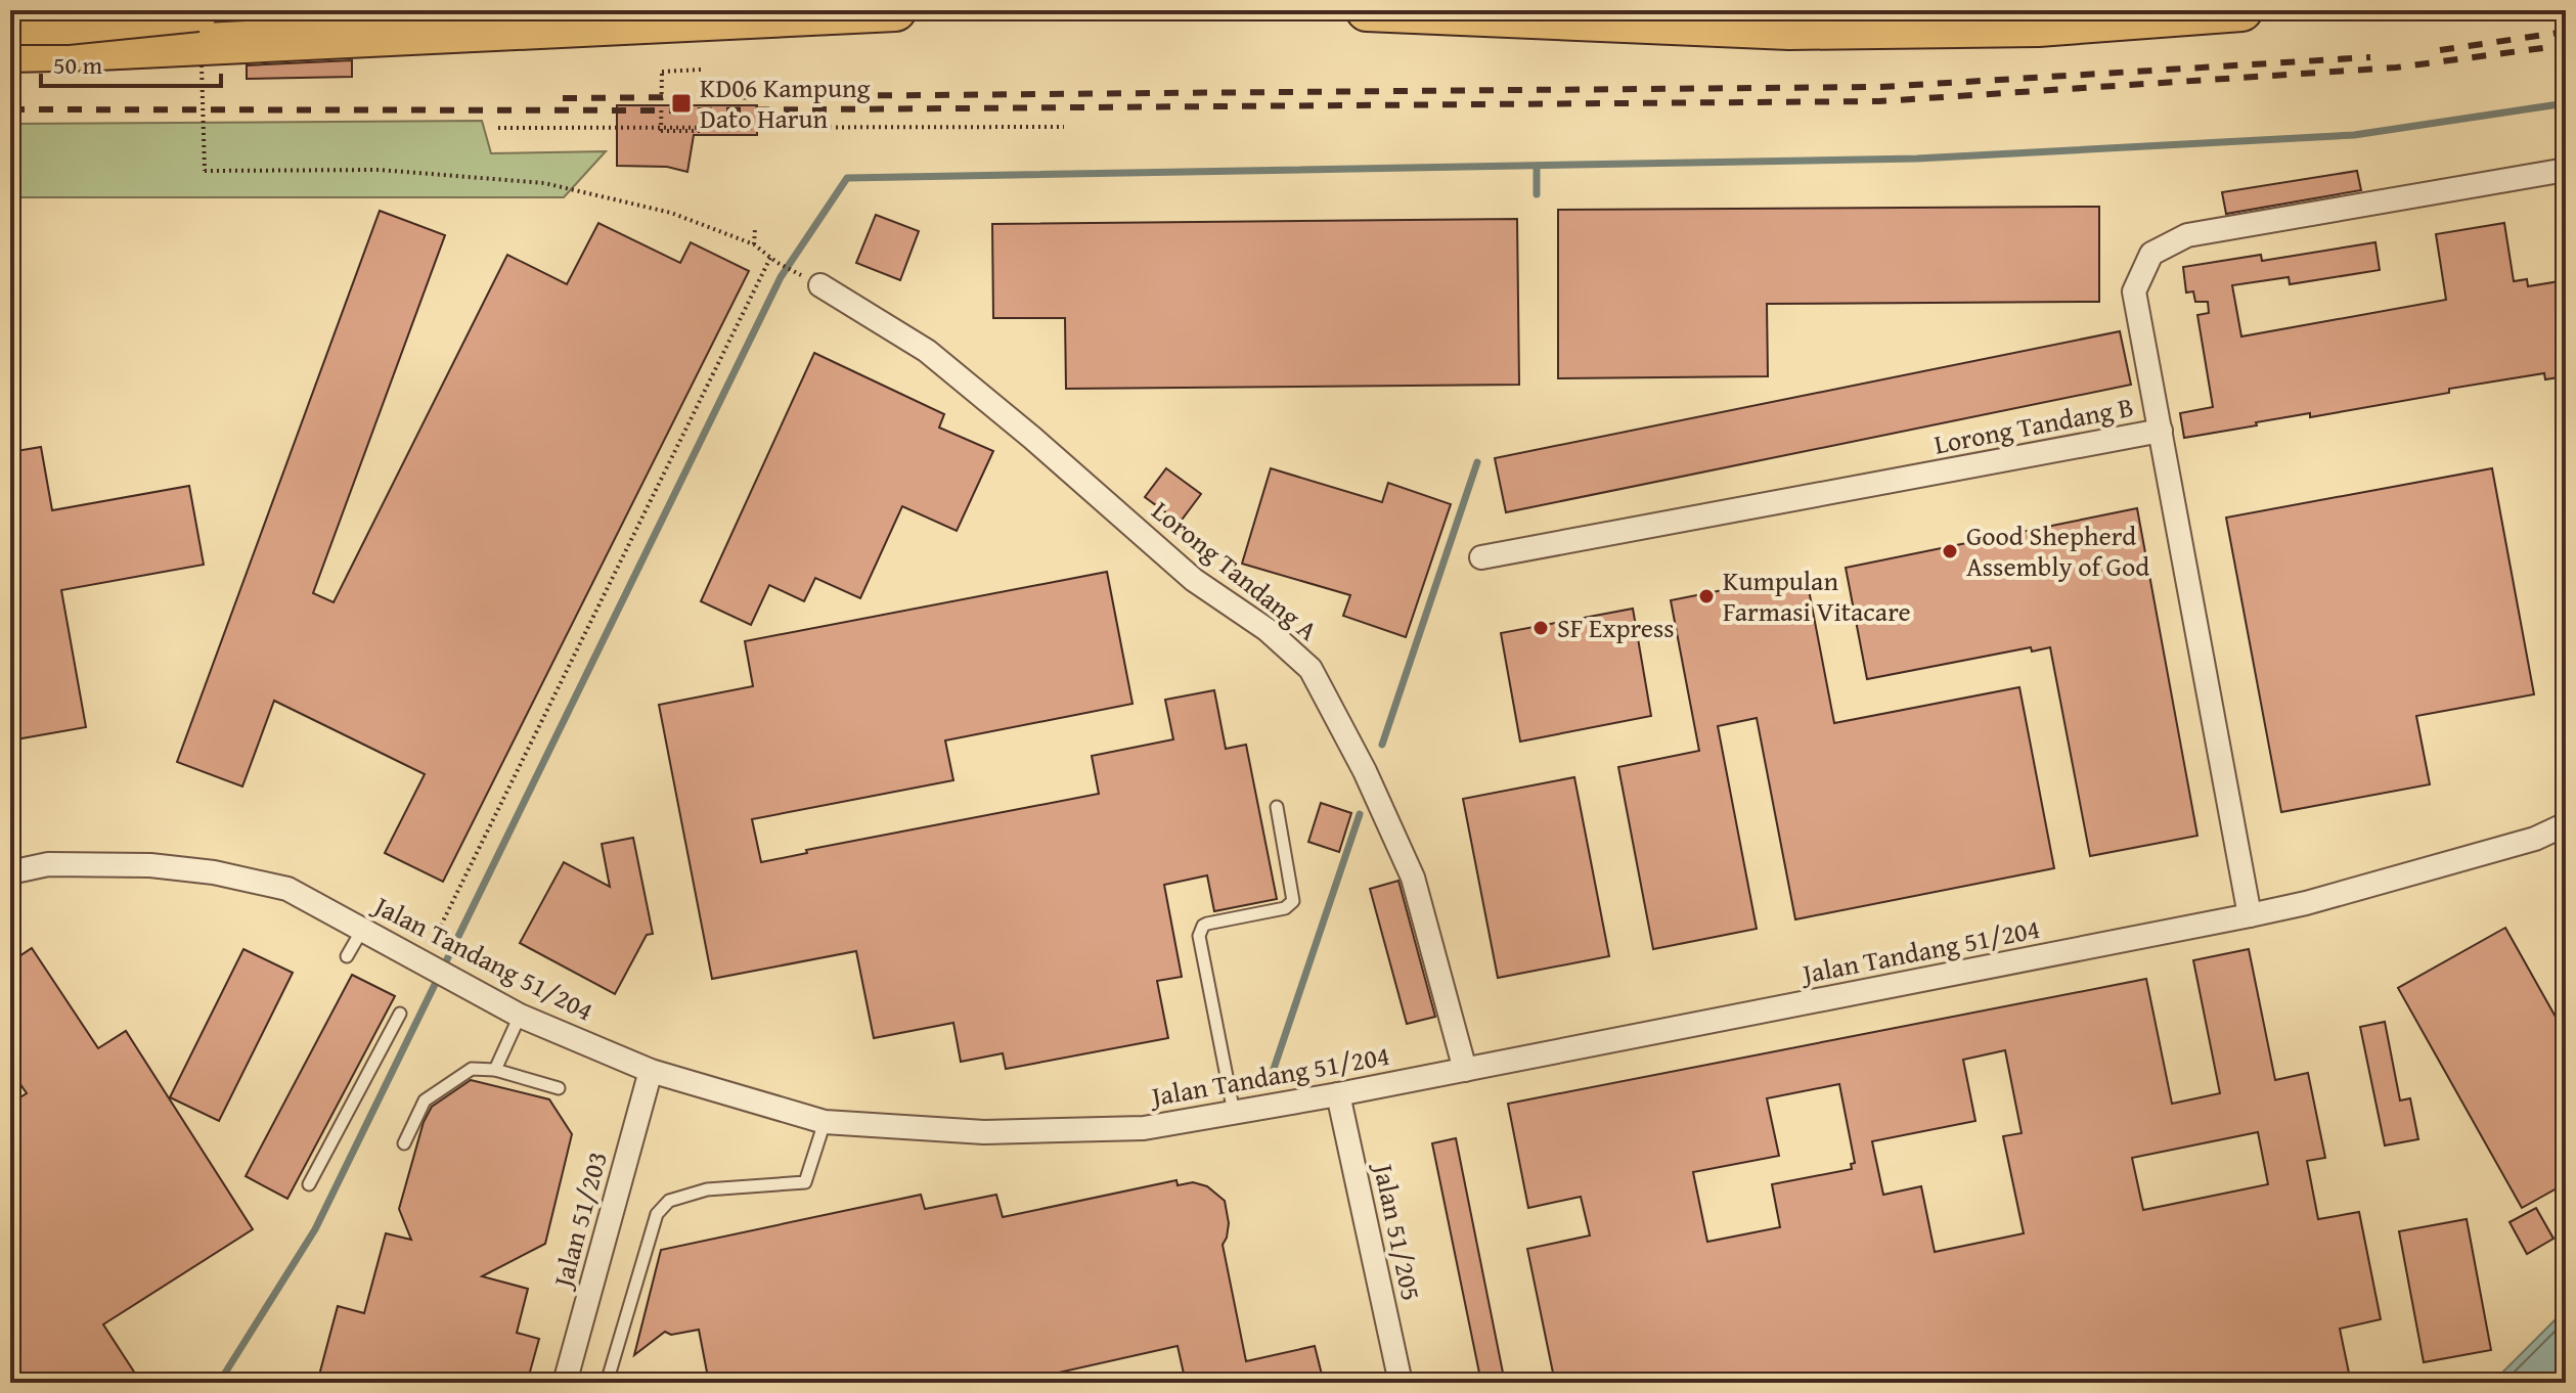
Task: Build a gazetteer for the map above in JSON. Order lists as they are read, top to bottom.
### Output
{
  "streets": {
    "street": [
      "Lorong Tandang B",
      "Lorong Tandang A",
      "Jalan Tandang 51/204",
      "Jalan 51/203",
      "Jalan 51/205"
    ]
  },
  "crossings": [
    ["Lorong Tandang B", "Jalan Tandang 51/204"],
    ["Lorong Tandang A", "Jalan Tandang 51/204"],
    ["Jalan Tandang 51/204", "Jalan 51/203"],
    ["Jalan Tandang 51/204", "Jalan 51/205"]
  ],
  "places": {
    "transit": ["KD06 Kampung Dato Harun"],
    "other": ["Good Shepherd Assembly of God", "Kumpulan Farmasi Vitacare", "SF Express"]
  },
  "scale_bar": "50 m"
}
